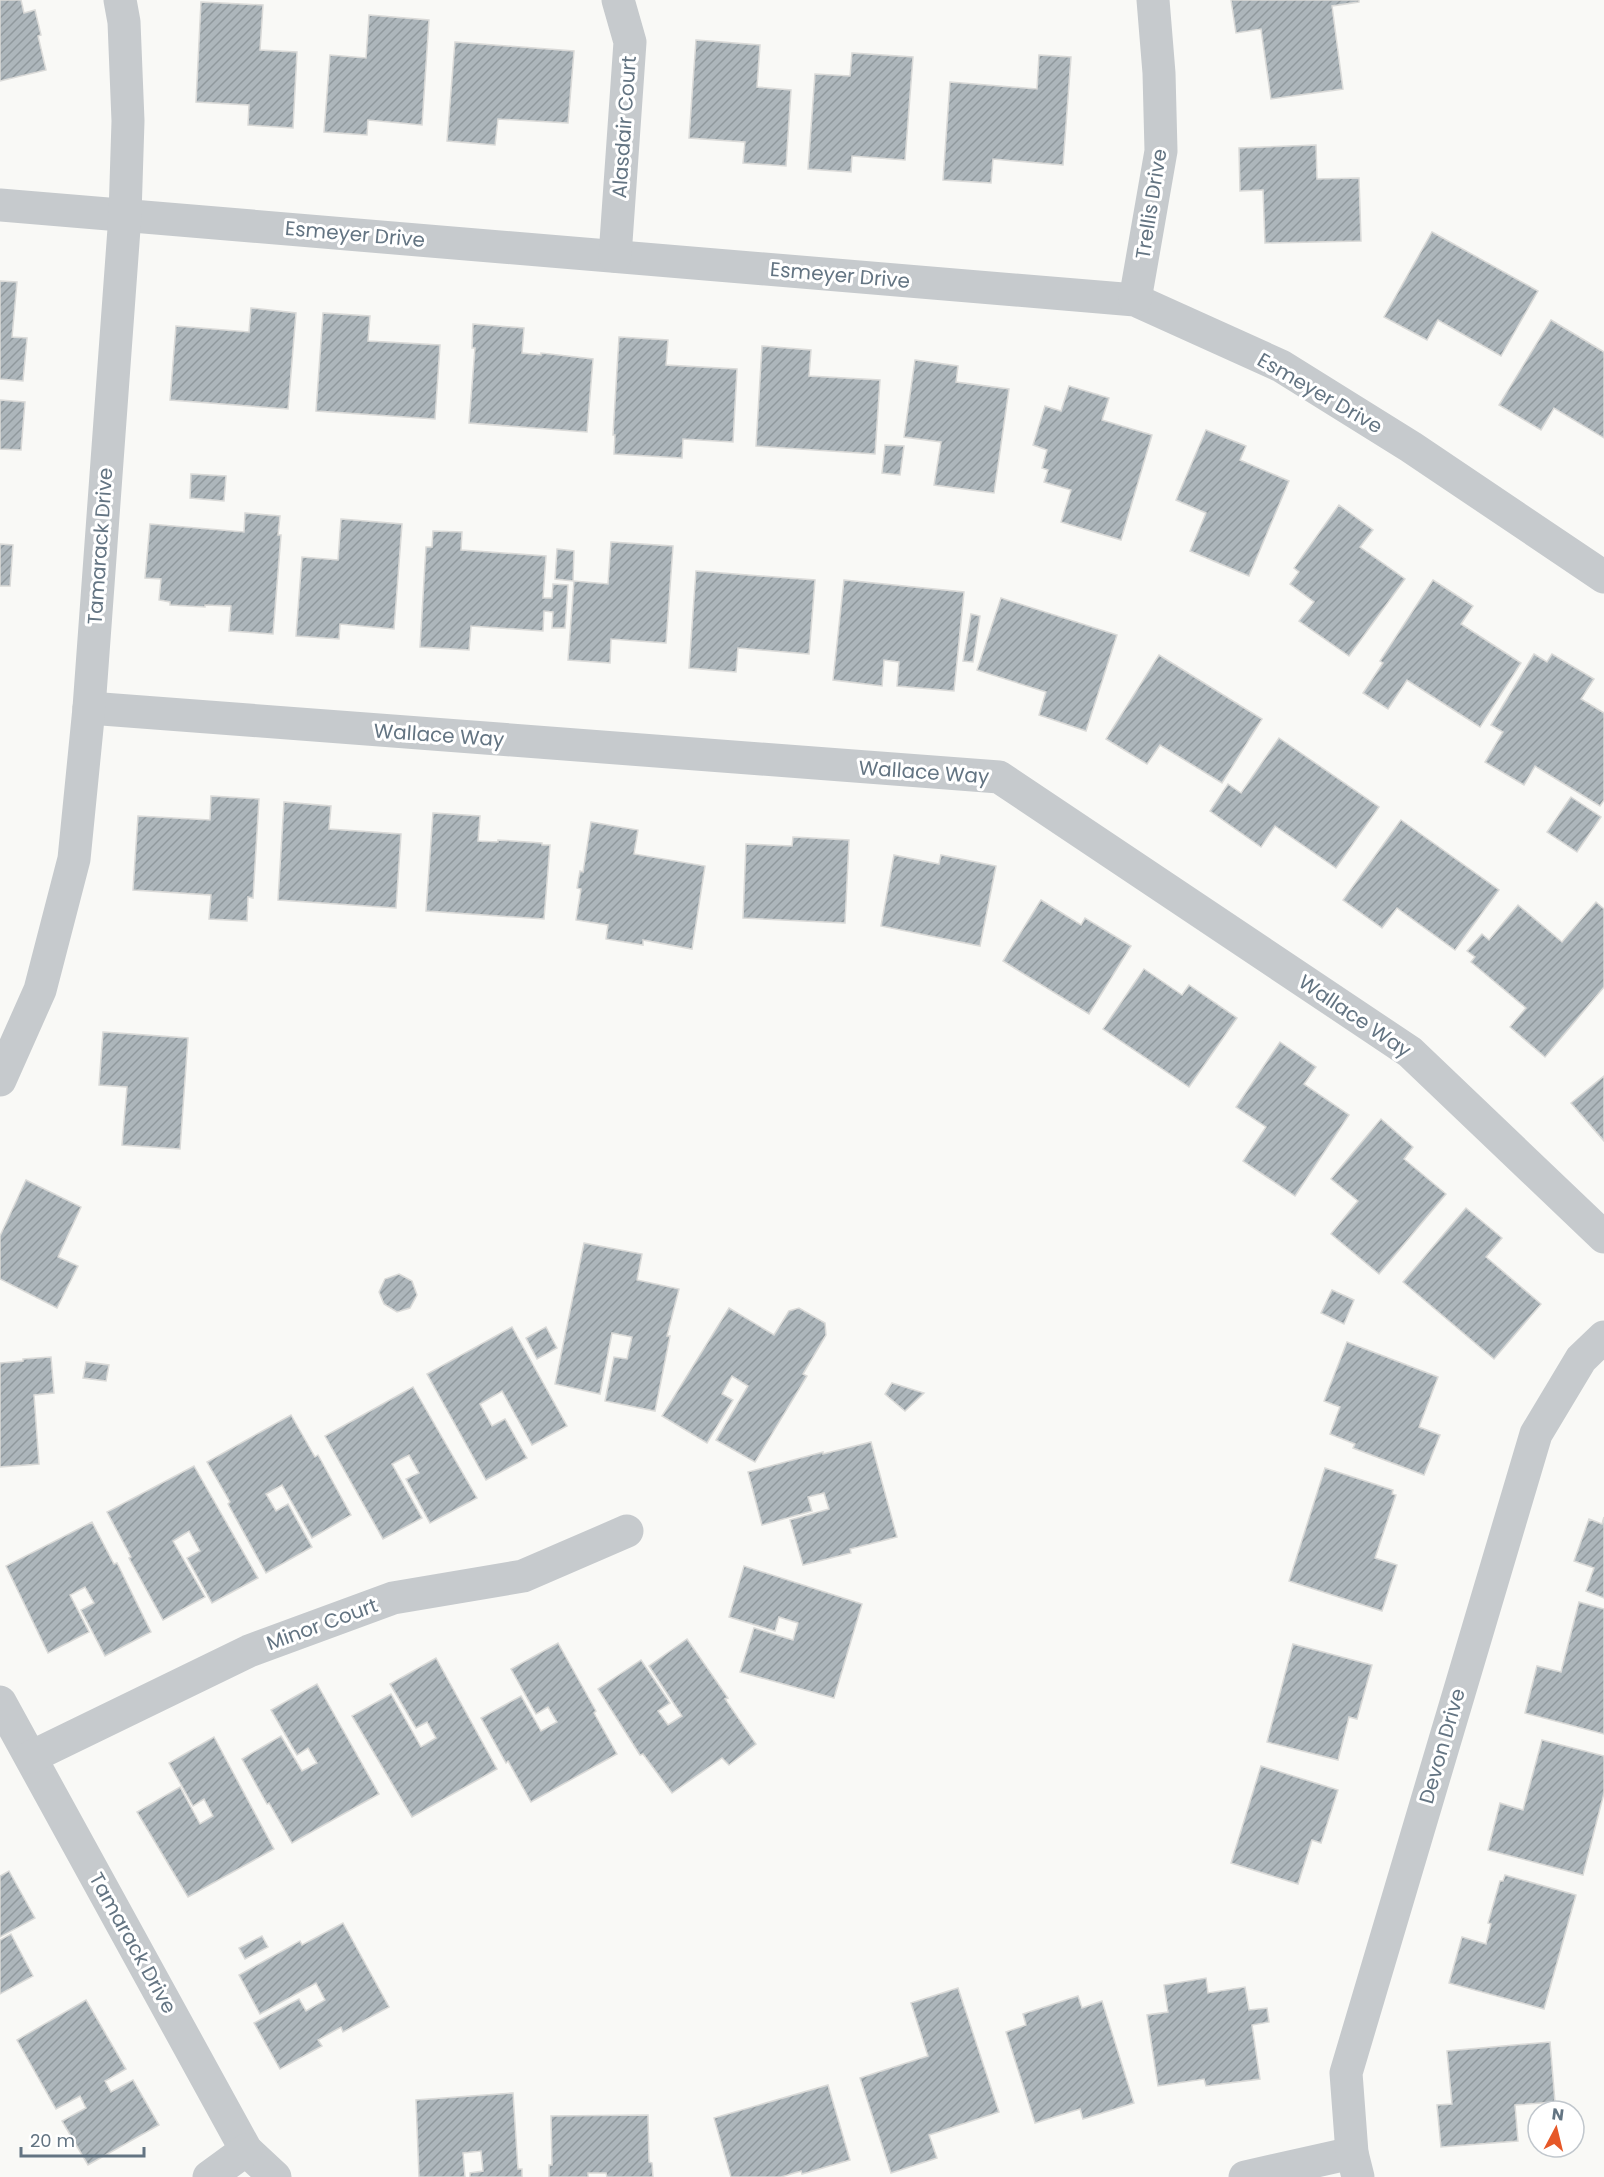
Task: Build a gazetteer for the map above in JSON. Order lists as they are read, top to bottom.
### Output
{
  "streets": {
    "street": [
      "Alasdair Court",
      "Trellis Drive",
      "Esmeyer Drive",
      "Tamarack Drive",
      "Wallace Way",
      "Minor Court",
      "Devon Drive"
    ]
  },
  "crossings": [
    ["Alasdair Court", "Esmeyer Drive"],
    ["Trellis Drive", "Esmeyer Drive"],
    ["Esmeyer Drive", "Tamarack Drive"],
    ["Tamarack Drive", "Wallace Way"],
    ["Tamarack Drive", "Minor Court"]
  ],
  "scale_bar": "20 m",
  "north": "top"
}
